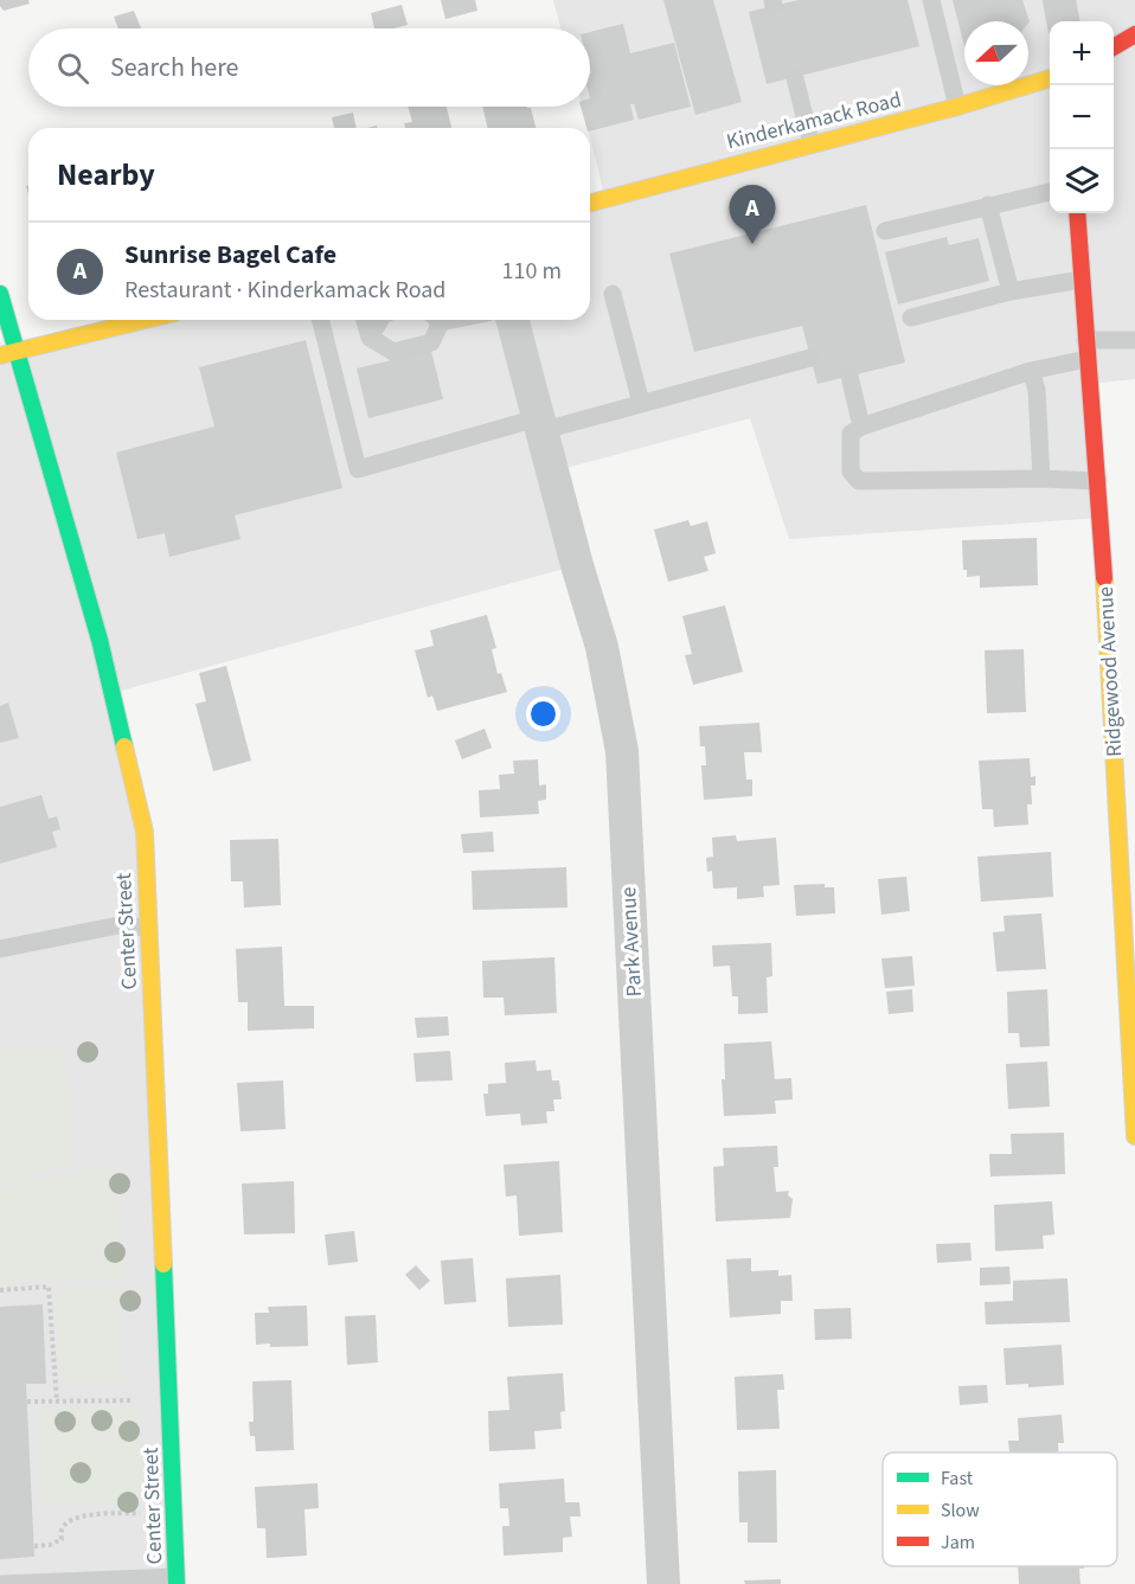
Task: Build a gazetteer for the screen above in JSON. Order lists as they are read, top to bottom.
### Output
{
  "streets": {
    "street": [
      "Kinderkamack Road",
      "Ridgewood Avenue",
      "Center Street",
      "Park Avenue"
    ]
  },
  "legend": ["Fast", "Slow", "Jam"],
  "north": "left",
  "page": {
    "map_buttons": ["+", "−"],
    "search": "Search here",
    "heading": "Nearby",
    "pins": "A",
    "list": [
      {
        "mark": "A",
        "name": "Sunrise Bagel Cafe",
        "note": "Restaurant · Kinderkamack Road",
        "value": "110 m"
      }
    ]
  }
}
